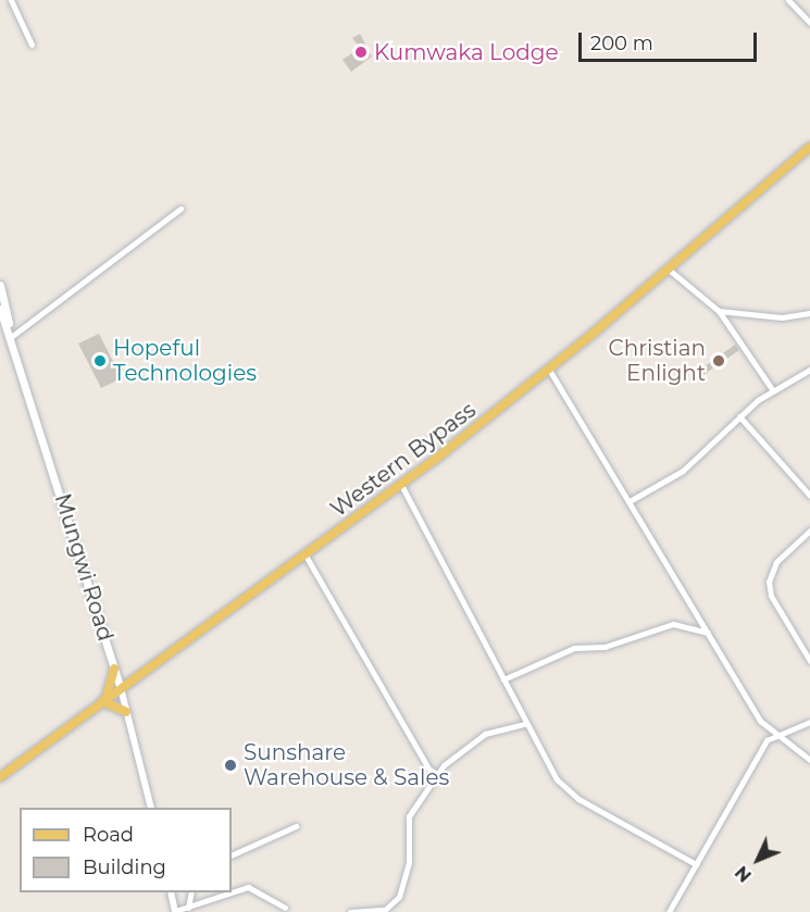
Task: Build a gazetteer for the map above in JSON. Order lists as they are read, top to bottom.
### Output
{
  "streets": {
    "main road": ["Western Bypass", "Mungwi Road"]
  },
  "crossings": [
    ["Western Bypass", "Mungwi Road"]
  ],
  "places": [
    "Kumwaka Lodge",
    "Hopeful Technologies",
    "Christian Enlight",
    "Sunshare Warehouse & Sales"
  ],
  "legend": ["Road", "Building"],
  "scale_bar": "200 m",
  "north": "bottom left"
}
